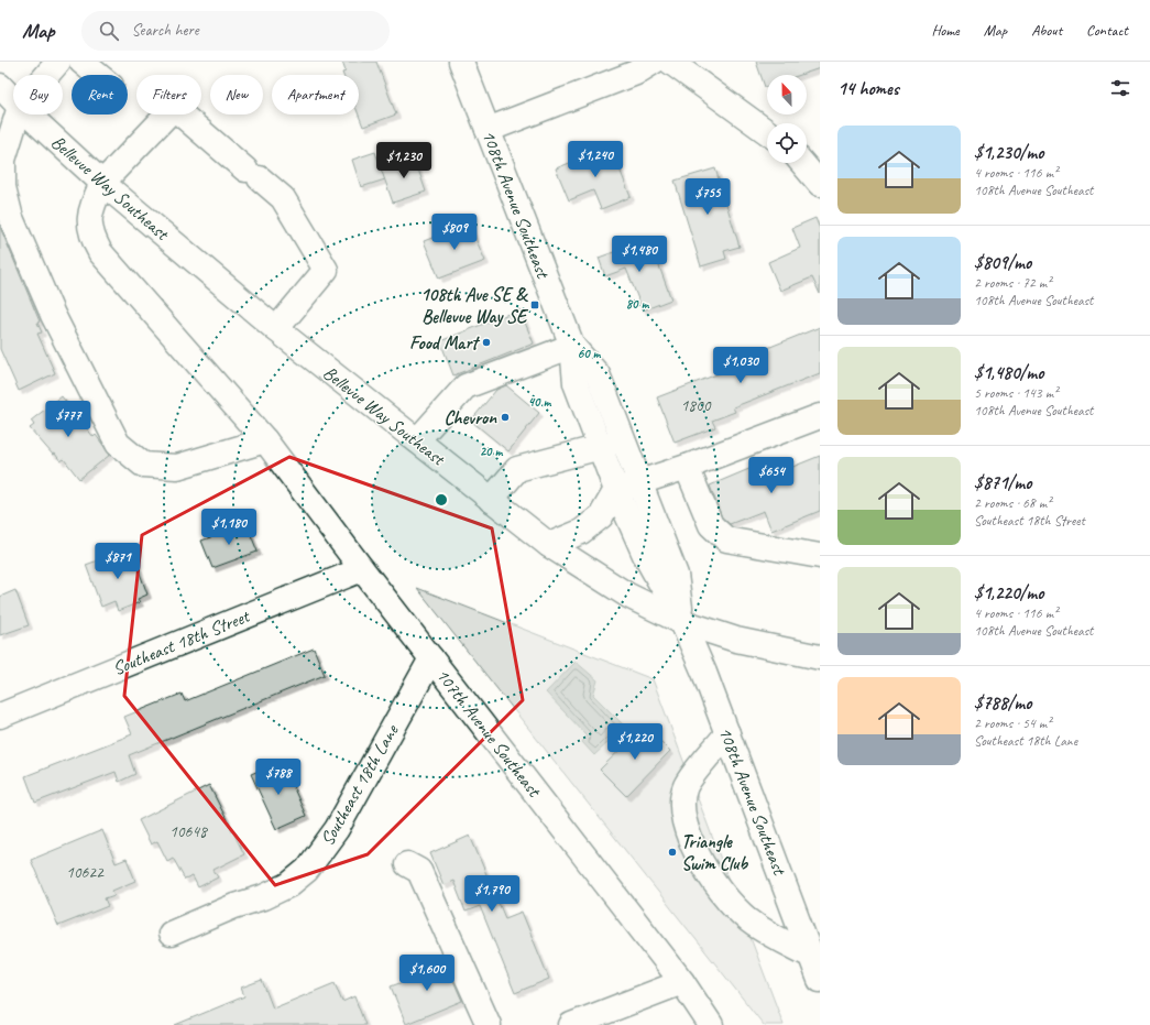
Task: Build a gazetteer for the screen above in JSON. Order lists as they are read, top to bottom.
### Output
{
  "streets": {
    "street": [
      "Bellevue Way Southeast",
      "108th Avenue Southeast",
      "Southeast 18th Street",
      "107th Avenue Southeast",
      "Southeast 18th Lane"
    ]
  },
  "crossings": [
    ["Bellevue Way Southeast", "108th Avenue Southeast"],
    ["Bellevue Way Southeast", "107th Avenue Southeast"],
    ["Southeast 18th Street", "107th Avenue Southeast"],
    ["107th Avenue Southeast", "Southeast 18th Lane"]
  ],
  "places": {
    "transit": ["108th Ave SE & Bellevue Way SE"],
    "other": ["Food Mart", "Chevron", "Triangle Swim Club"]
  },
  "house_numbers": ["1800", "10648", "10622"],
  "north": "top",
  "page": {
    "header": "Map",
    "search": "Search here",
    "nav": [
      "Home",
      "Map",
      "About",
      "Contact"
    ],
    "heading": "14 homes",
    "chip": [
      "Buy",
      "Rent",
      "Filters",
      "New",
      "Apartment"
    ],
    "list": [
      {
        "name": "$1,230/mo",
        "note": "4 rooms · 116 m² · 108th Avenue Southeast"
      },
      {
        "name": "$809/mo",
        "note": "2 rooms · 72 m² · 108th Avenue Southeast"
      },
      {
        "name": "$1,480/mo",
        "note": "5 rooms · 143 m² · 108th Avenue Southeast"
      },
      {
        "name": "$871/mo",
        "note": "2 rooms · 68 m² · Southeast 18th Street"
      },
      {
        "name": "$1,220/mo",
        "note": "4 rooms · 116 m² · 108th Avenue Southeast"
      },
      {
        "name": "$788/mo",
        "note": "2 rooms · 54 m² · Southeast 18th Lane"
      }
    ],
    "price": [
      "$1,240",
      "$1,230",
      "$755",
      "$809",
      "$1,480",
      "$1,030",
      "$777",
      "$654",
      "$1,180",
      "$871",
      "$1,220",
      "$788",
      "$1,790",
      "$1,600"
    ]
  },
  "rings": [
    "80 m",
    "60 m",
    "40 m",
    "20 m"
  ]
}
